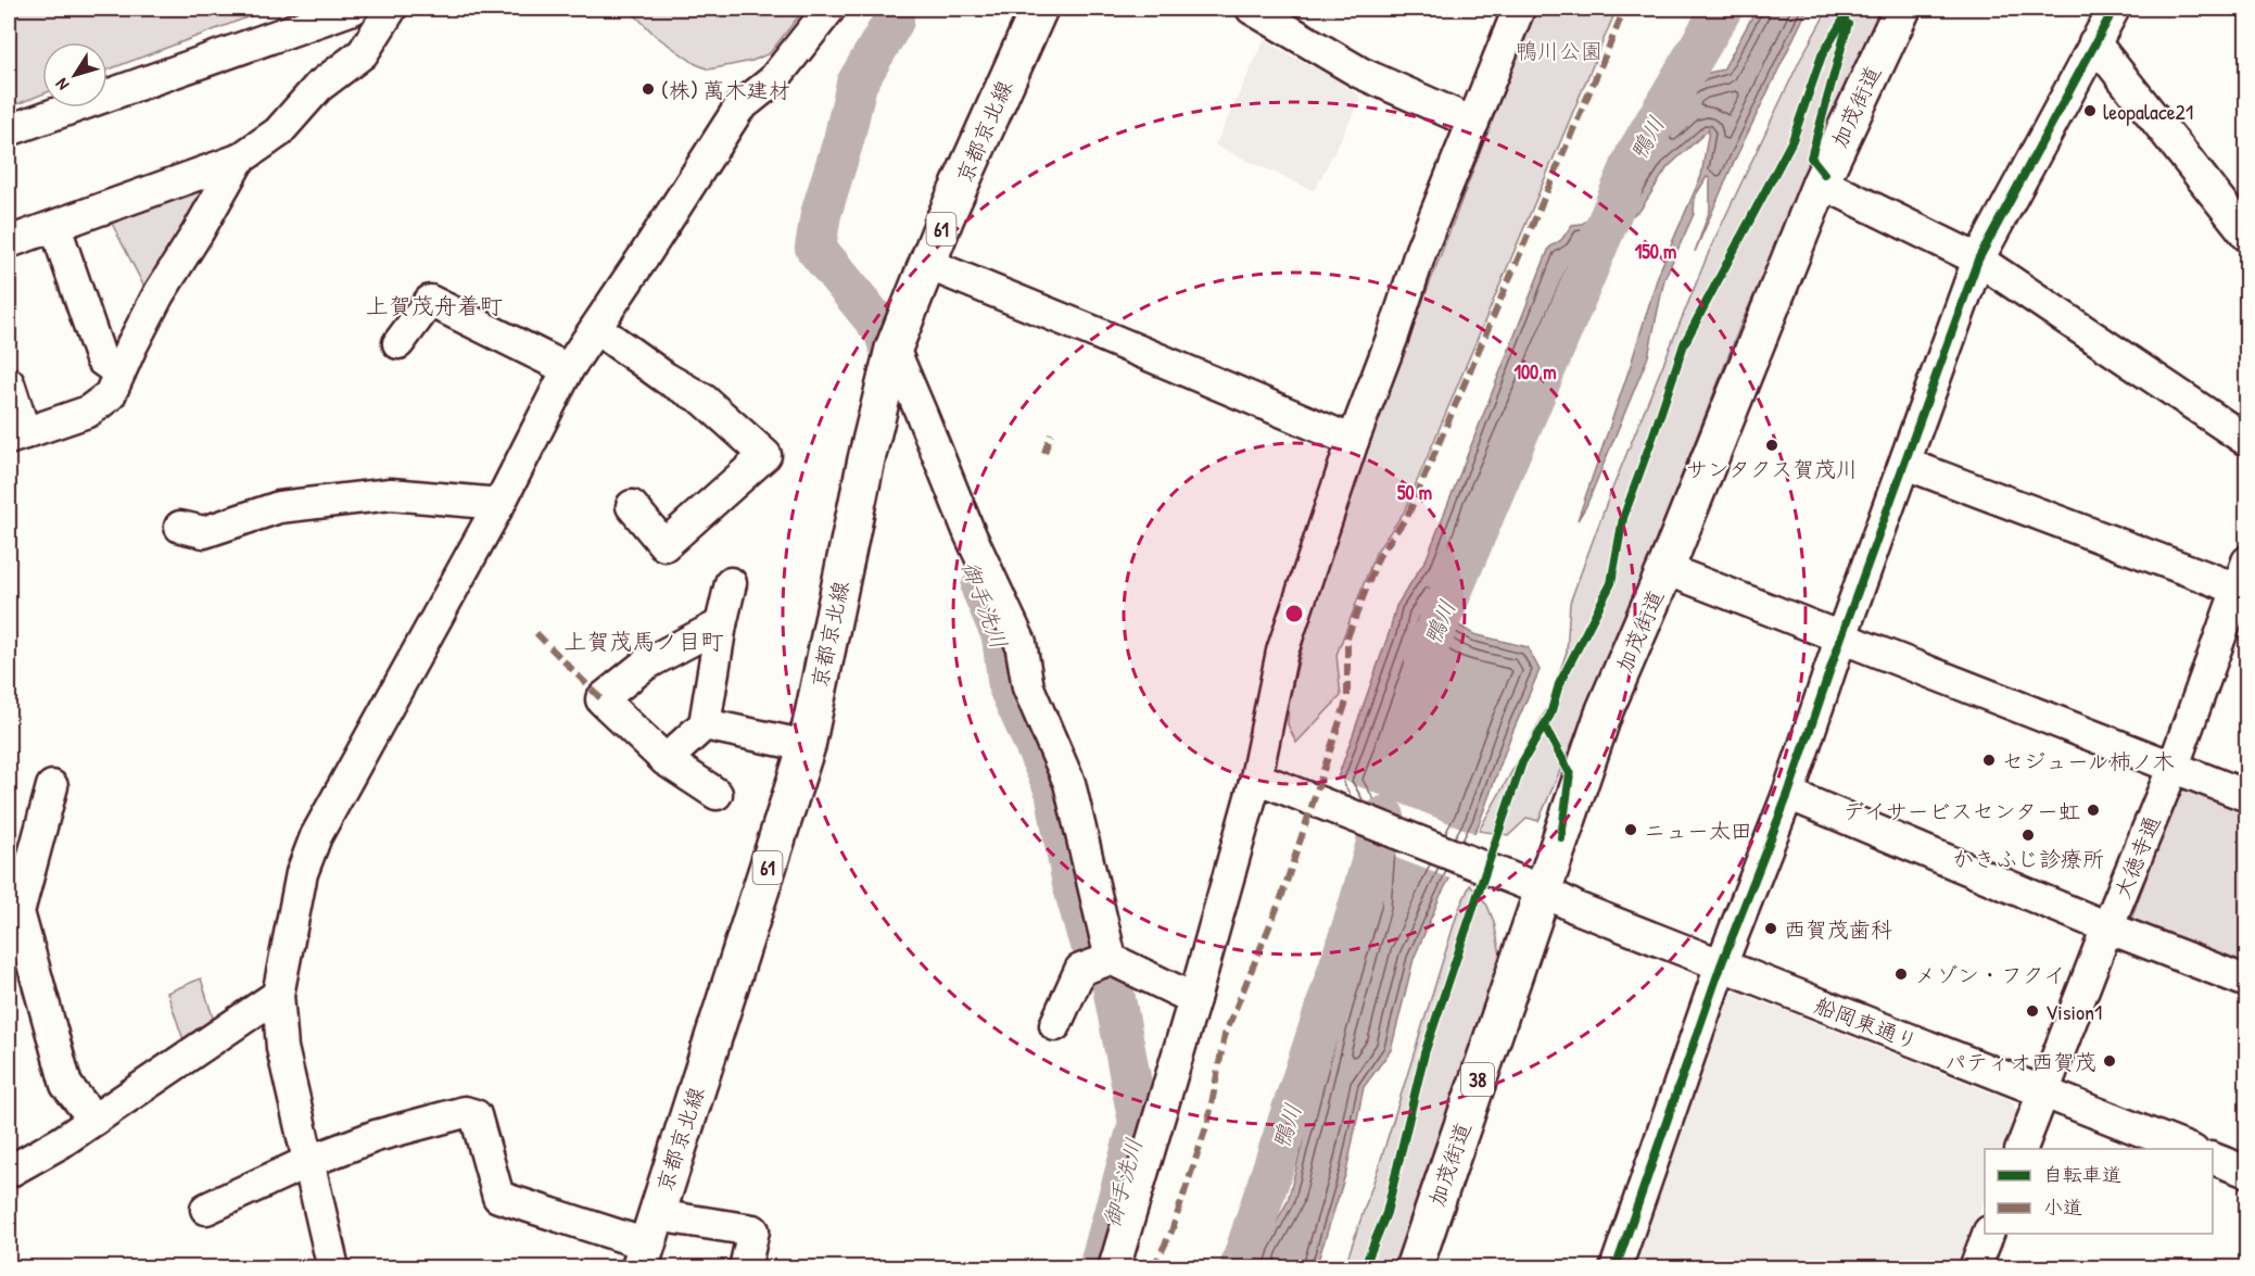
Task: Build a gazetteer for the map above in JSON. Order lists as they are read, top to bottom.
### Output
{
  "streets": {
    "main road": [
      "加茂街道",
      "京都京北線",
      "61",
      "38"
    ],
    "street": ["大徳寺通", "船岡東通り"]
  },
  "crossings": [
    ["加茂街道", "船岡東通り"],
    ["大徳寺通", "船岡東通り"]
  ],
  "districts": ["上賀茂舟着町", "上賀茂馬ノ目町"],
  "water": ["鴨川", "御手洗川"],
  "parks": ["鴨川公園"],
  "places": [
    "(株) 萬木建材",
    "leopalace21",
    "サンタクス賀茂川",
    "セジュール柿ノ木",
    "デイサービスセンター虹",
    "ニュー太田",
    "かきふじ診療所",
    "西賀茂歯科",
    "メゾン・フクイ",
    "Vision1",
    "パティオ西賀茂"
  ],
  "legend": ["自転車道", "小道"],
  "north": "bottom left",
  "rings": ["150 m", "100 m", "50 m"]
}
